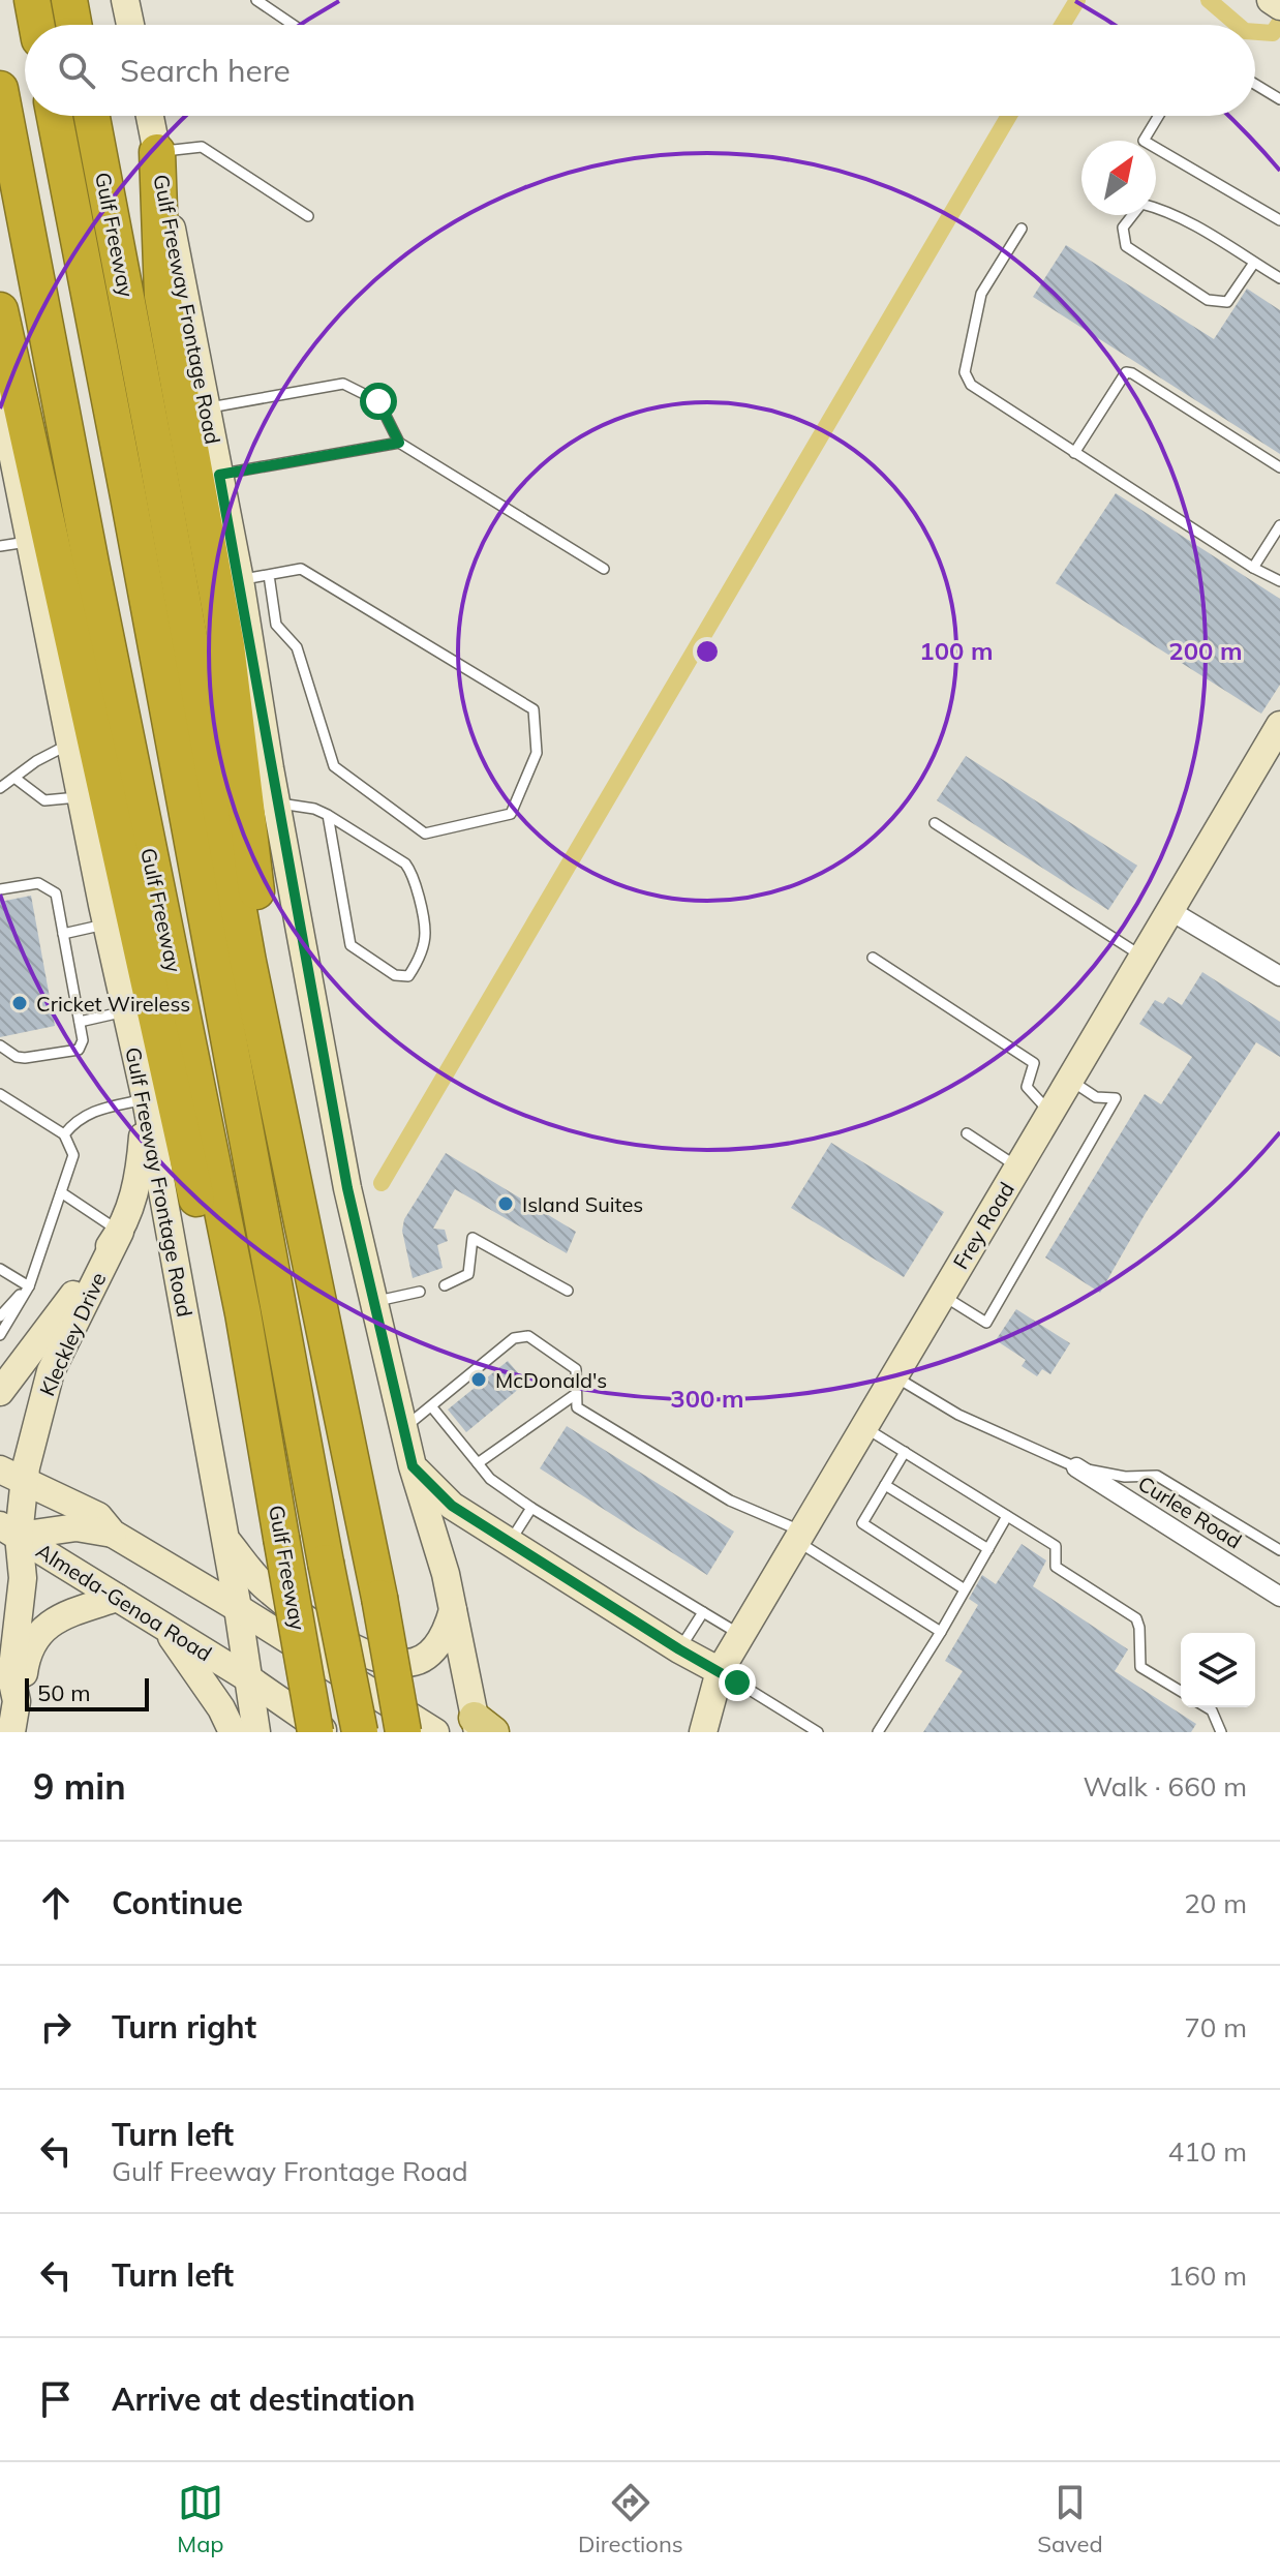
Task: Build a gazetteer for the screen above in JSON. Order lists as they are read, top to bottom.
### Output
{
  "streets": {
    "highway": ["Gulf Freeway"],
    "main road": [
      "Gulf Freeway Frontage Road",
      "Frey Road",
      "Kleckley Drive",
      "Almeda-Genoa Road"
    ],
    "street": ["Curlee Road"]
  },
  "crossings": [
    ["Gulf Freeway Frontage Road", "Almeda-Genoa Road"],
    ["Kleckley Drive", "Almeda-Genoa Road"]
  ],
  "places": ["Cricket Wireless", "Island Suites", "McDonald's"],
  "scale_bar": "50 m",
  "north": "top right",
  "page": {
    "search": "Search here",
    "scale": "50 m",
    "heading": ["9 min", "Walk · 660 m"],
    "list": [
      ["Continue", "20 m"],
      ["Turn right", "70 m"],
      ["Turn left", "Gulf Freeway Frontage Road", "410 m"],
      ["Turn left", "160 m"],
      "Arrive at destination"
    ],
    "nav": ["Map", "Directions", "Saved"]
  },
  "rings": ["100 m", "200 m", "300 m"]
}
